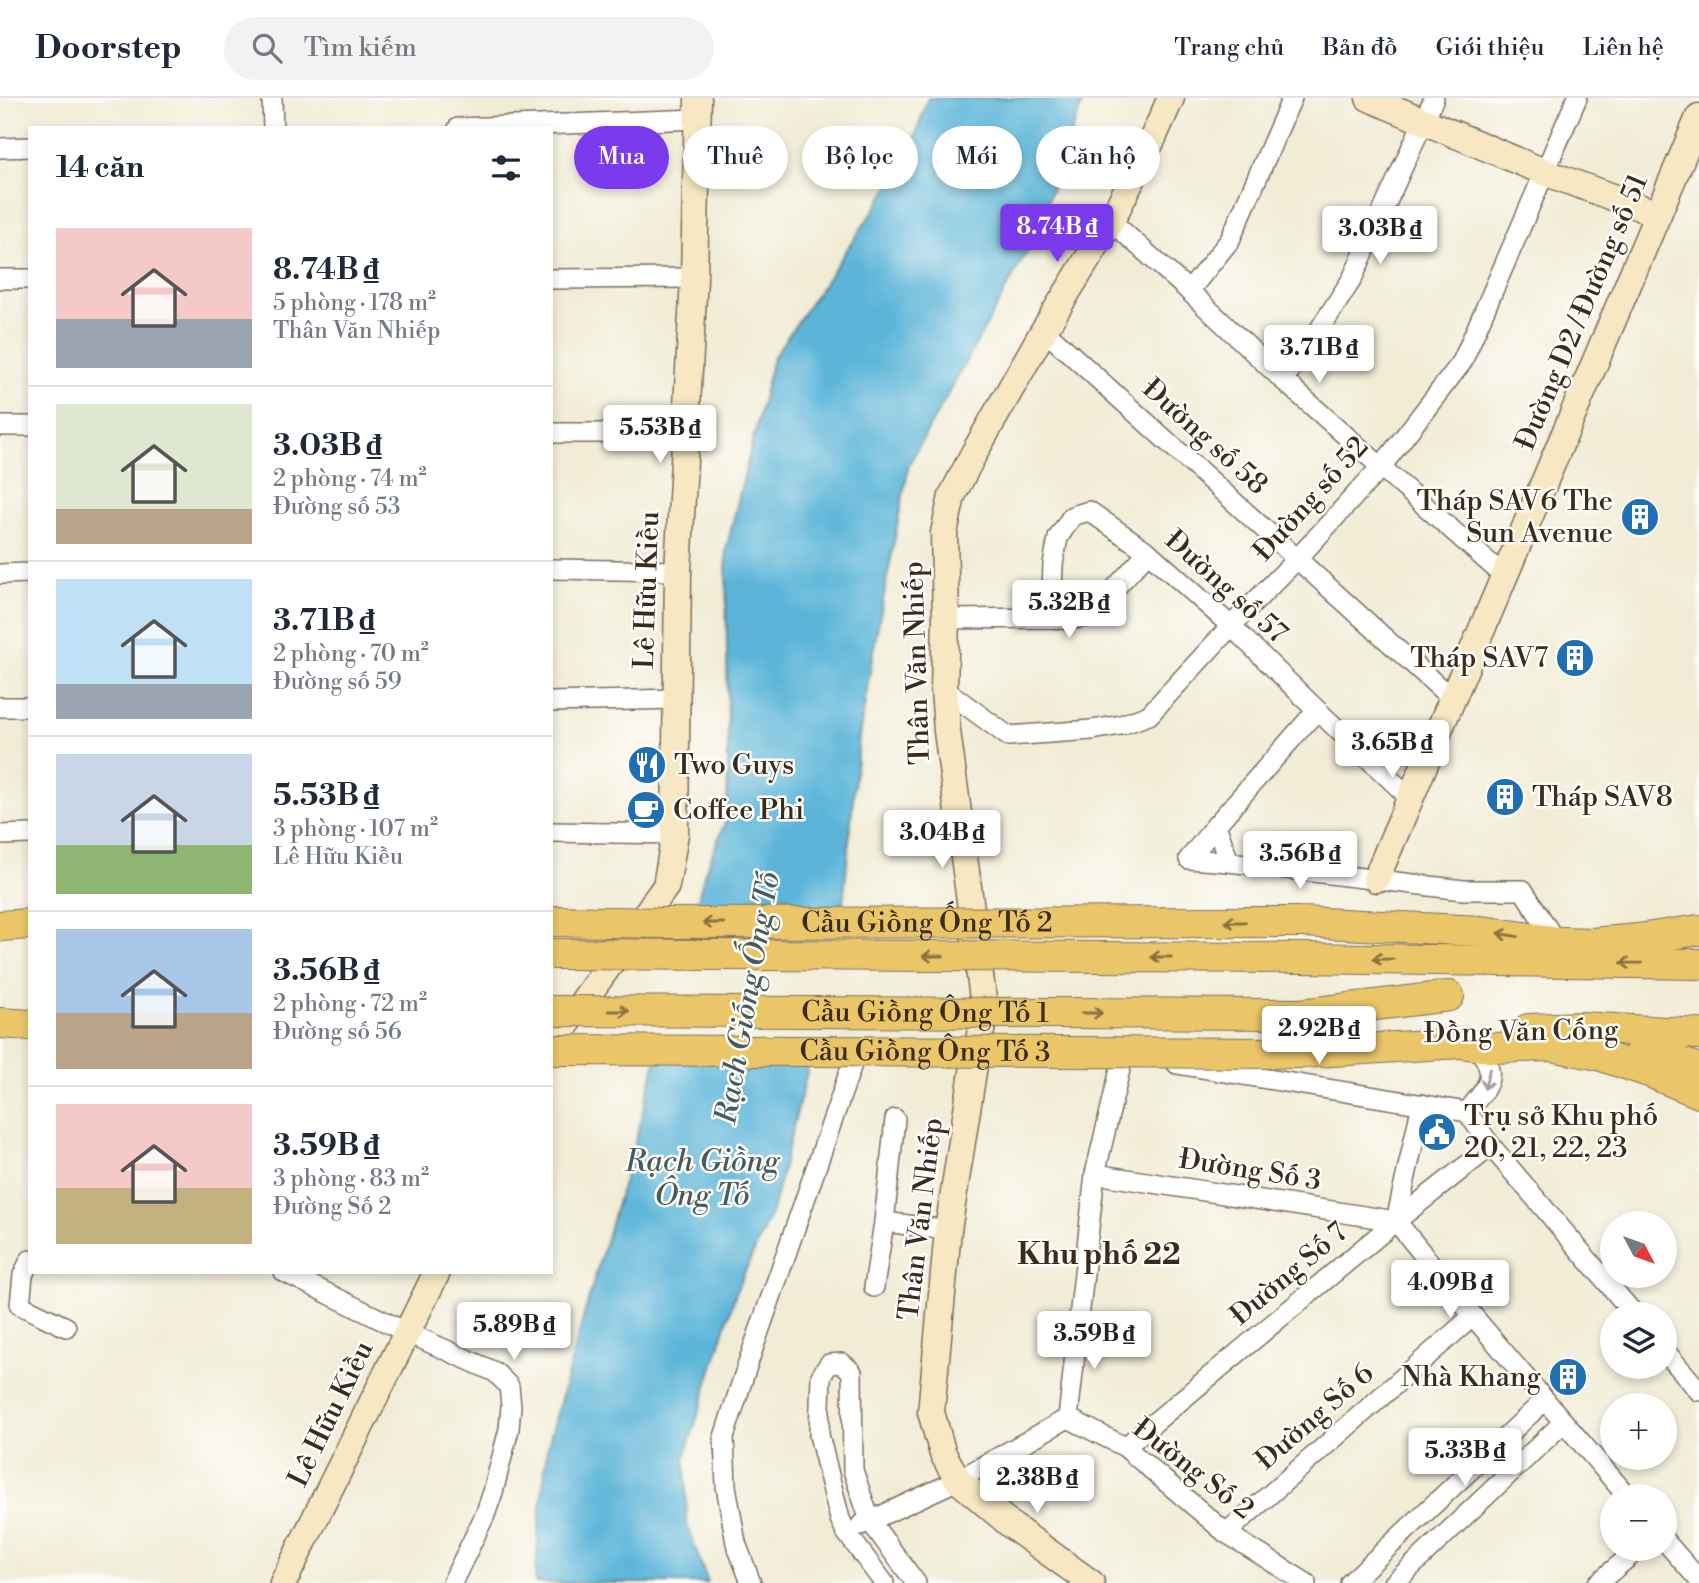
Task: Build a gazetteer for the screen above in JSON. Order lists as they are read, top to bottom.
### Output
{
  "streets": {
    "main road": [
      "Cầu Giồng Ống Tố 2",
      "Cầu Giồng Ông Tố 1",
      "Đồng Văn Cống",
      "Cầu Giồng Ông Tố 3"
    ],
    "street": [
      "Đường D2 / Đường số 51",
      "Đường số 58",
      "Đường số 52",
      "Đường số 57",
      "Lê Hữu Kiều",
      "Thân Văn Nhiếp",
      "Đường Số 3",
      "Đường Số 7",
      "Đường Số 6",
      "Đường Số 2"
    ]
  },
  "crossings": [
    ["Đường D2 / Đường số 51", "Đường số 58"],
    ["Đường D2 / Đường số 51", "Đường số 57"],
    ["Đường số 58", "Đường số 52"],
    ["Đường số 58", "Thân Văn Nhiếp"],
    ["Đường số 52", "Đường số 57"],
    ["Đường số 52", "Thân Văn Nhiếp"],
    ["Cầu Giồng Ông Tố 1", "Đồng Văn Cống"],
    ["Cầu Giồng Ông Tố 1", "Cầu Giồng Ông Tố 3"],
    ["Đồng Văn Cống", "Cầu Giồng Ông Tố 3"],
    ["Đường Số 3", "Đường Số 7"],
    ["Đường Số 7", "Đường Số 2"],
    ["Đường Số 6", "Đường Số 2"]
  ],
  "one_way": ["Cầu Giồng Ống Tố 2"],
  "districts": ["Khu phố 22"],
  "water": ["Rạch Giống Ống Tố", "Rạch Giồng Ông Tố"],
  "places": {
    "building": [
      "Tháp SAV6 The Sun Avenue",
      "Tháp SAV7",
      "Tháp SAV8",
      "Nhà Khang"
    ],
    "restaurant": ["Two Guys"],
    "cafe": ["Coffee Phi"],
    "public building": ["Trụ sở Khu phố 20, 21, 22, 23"]
  },
  "north": "bottom right",
  "page": {
    "header": "Doorstep",
    "search": "Tìm kiếm",
    "nav": [
      "Trang chủ",
      "Bản đồ",
      "Giới thiệu",
      "Liên hệ"
    ],
    "chip": [
      "Mua",
      "Thuê",
      "Bộ lọc",
      "Mới",
      "Căn hộ"
    ],
    "heading": "14 căn",
    "price": [
      "8.74B ₫",
      "3.03B ₫",
      "3.71B ₫",
      "5.53B ₫",
      "5.32B ₫",
      "3.65B ₫",
      "3.04B ₫",
      "3.56B ₫",
      "2.92B ₫",
      "4.09B ₫",
      "5.89B ₫",
      "3.59B ₫",
      "5.33B ₫",
      "2.38B ₫"
    ],
    "list": [
      {
        "name": "8.74B ₫",
        "note": "5 phòng · 178 m² · Thân Văn Nhiếp"
      },
      {
        "name": "3.03B ₫",
        "note": "2 phòng · 74 m² · Đường số 53"
      },
      {
        "name": "3.71B ₫",
        "note": "2 phòng · 70 m² · Đường số 59"
      },
      {
        "name": "5.53B ₫",
        "note": "3 phòng · 107 m² · Lê Hữu Kiều"
      },
      {
        "name": "3.56B ₫",
        "note": "2 phòng · 72 m² · Đường số 56"
      },
      {
        "name": "3.59B ₫",
        "note": "3 phòng · 83 m² · Đường Số 2"
      }
    ],
    "map_buttons": ["+", "−"]
  }
}
